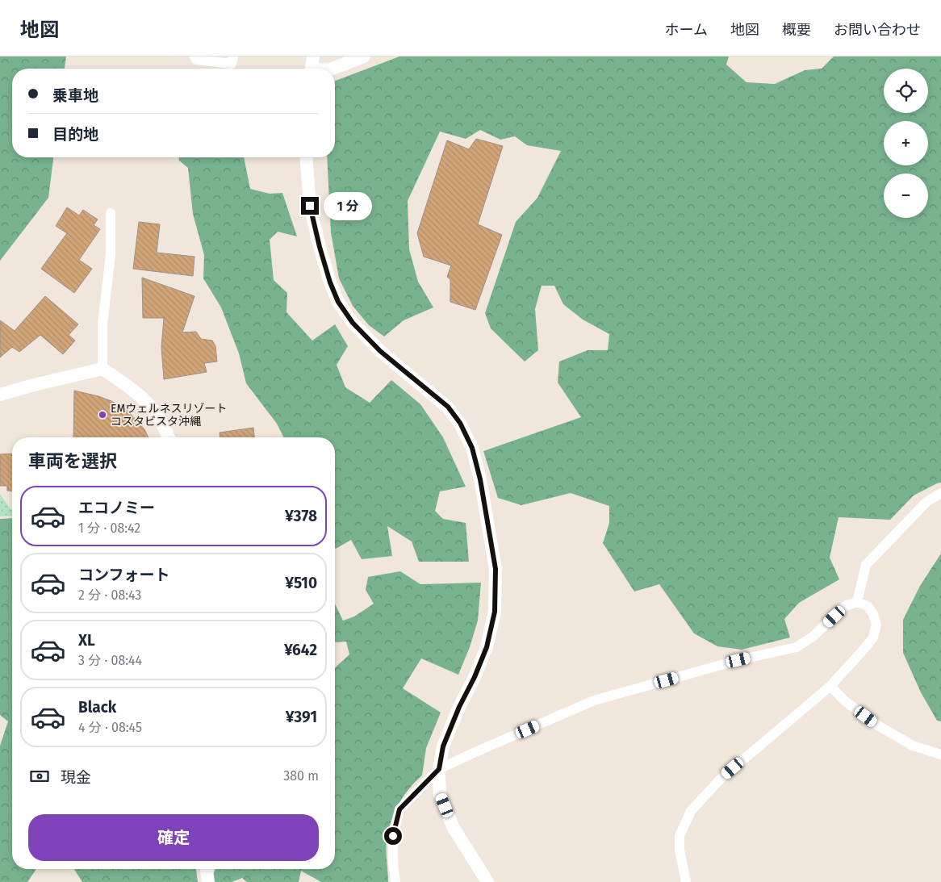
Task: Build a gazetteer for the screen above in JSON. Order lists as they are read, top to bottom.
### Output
{
  "places": ["EMウェルネスリゾート コスタビスタ沖縄"],
  "page": {
    "header": "地図",
    "nav": [
      "ホーム",
      "地図",
      "概要",
      "お問い合わせ"
    ],
    "map_buttons": ["+", "−"],
    "banner": ["乗車地", "目的地"],
    "bubble": "1 分",
    "heading": "車両を選択",
    "list": [
      {
        "name": "エコノミー",
        "note": "1 分 · 08:42",
        "value": "¥378"
      },
      {
        "name": "コンフォート",
        "note": "2 分 · 08:43",
        "value": "¥510"
      },
      {
        "name": "XL",
        "note": "3 分 · 08:44",
        "value": "¥642"
      },
      {
        "name": "Black",
        "note": "4 分 · 08:45",
        "value": "¥391"
      }
    ],
    "pay": ["現金", "380 m"],
    "buttons": "確定"
  }
}
